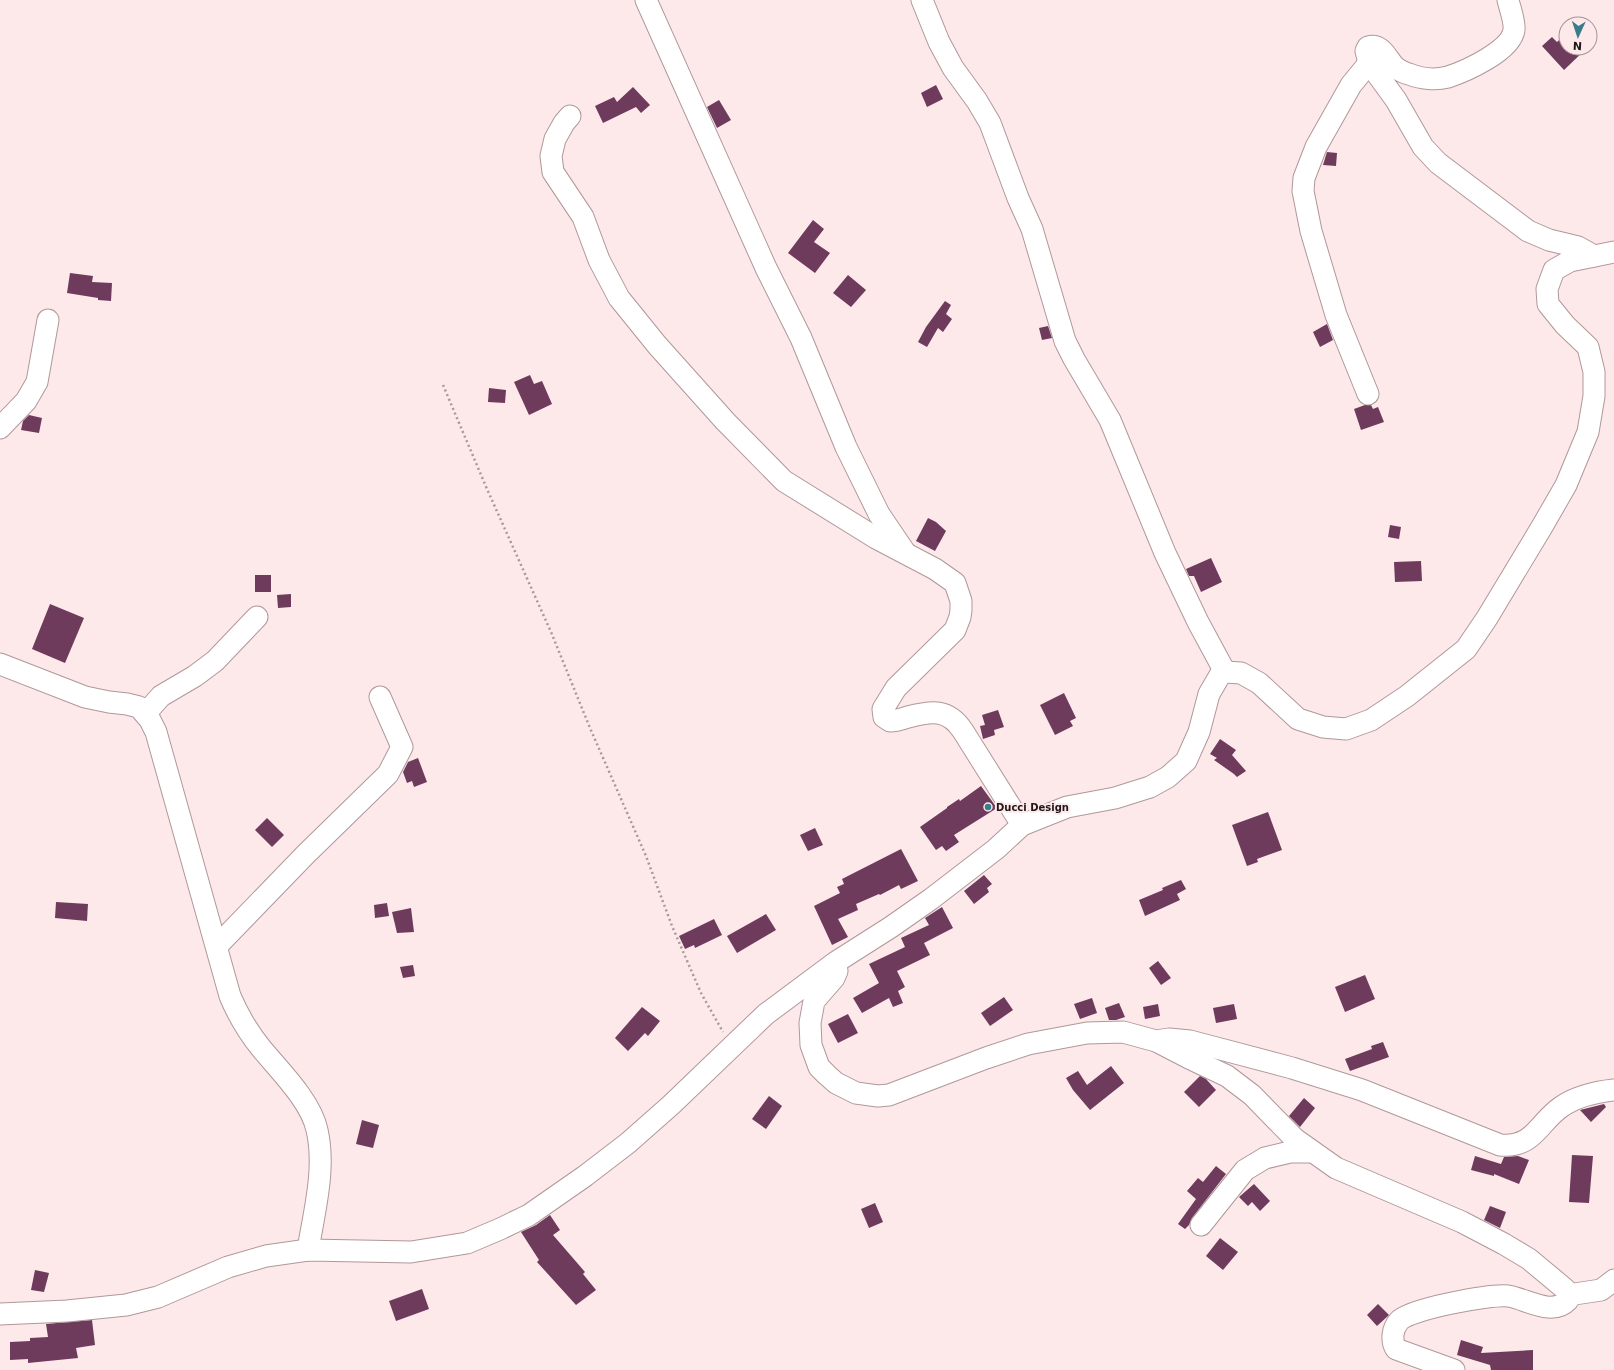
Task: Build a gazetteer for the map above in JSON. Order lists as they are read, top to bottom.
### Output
{
  "places": ["Ducci Design"],
  "north": "bottom"
}
